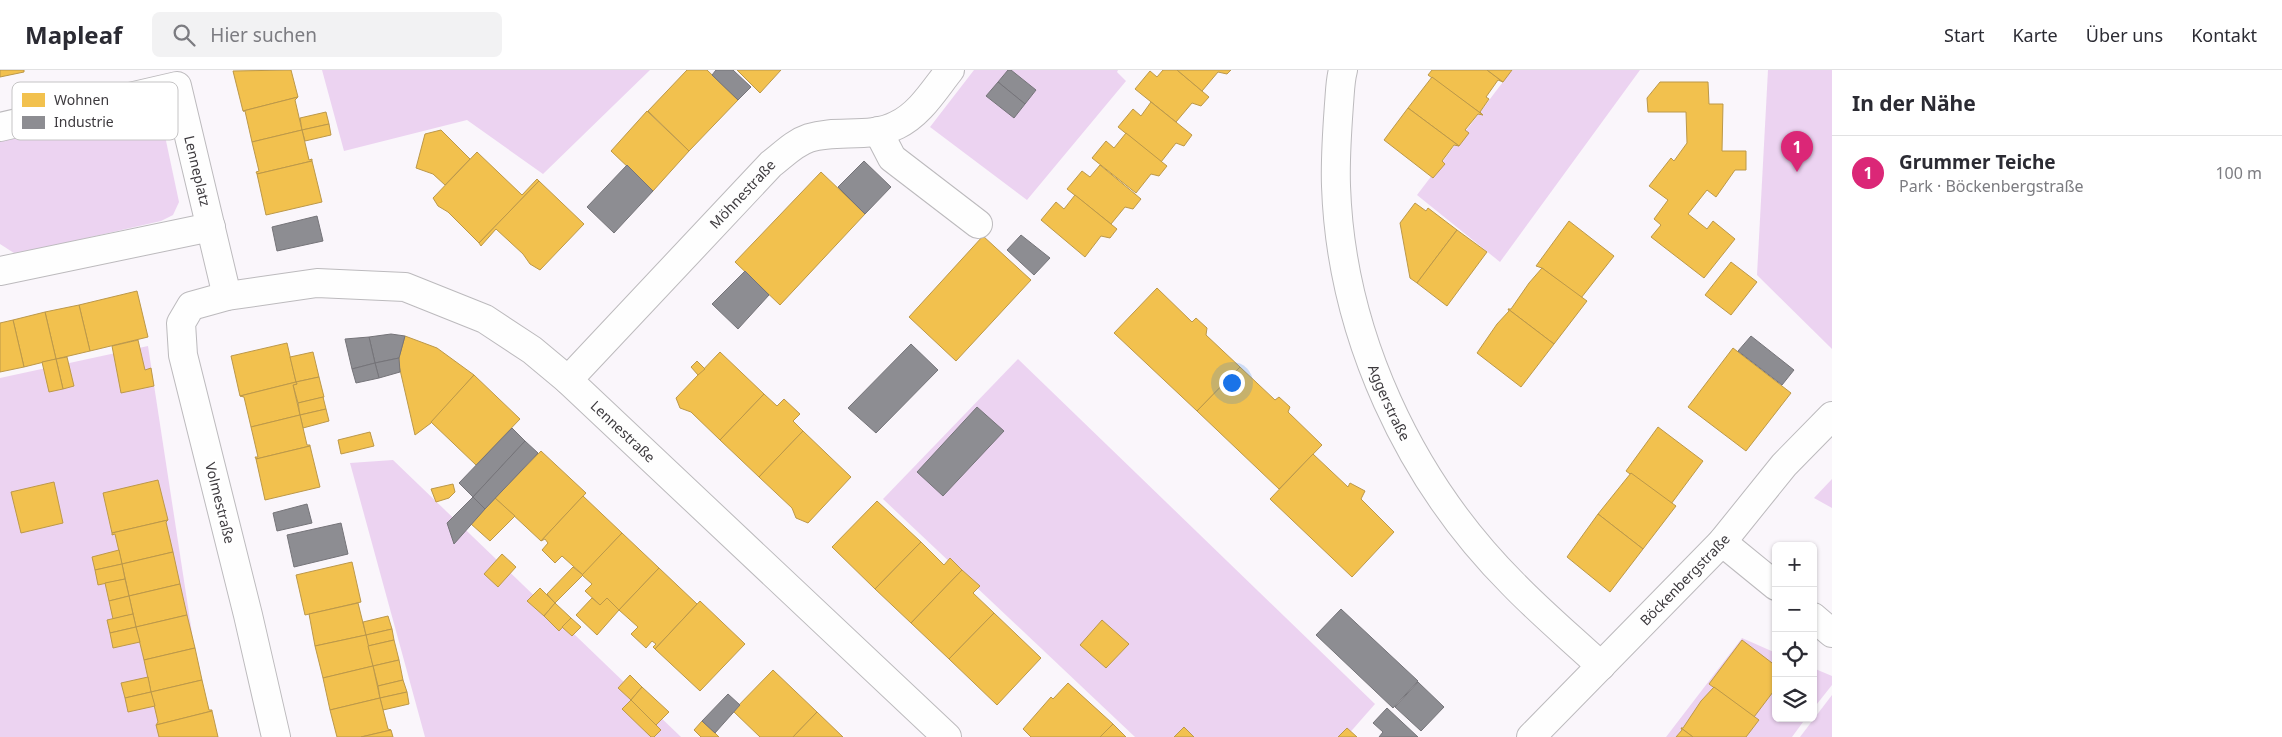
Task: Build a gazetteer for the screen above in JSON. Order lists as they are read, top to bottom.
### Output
{
  "streets": {
    "street": [
      "Lenneplatz",
      "Möhnestraße",
      "Aggerstraße",
      "Lennestraße",
      "Volmestraße",
      "Böckenbergstraße"
    ]
  },
  "crossings": [
    ["Lenneplatz", "Lennestraße"],
    ["Lenneplatz", "Volmestraße"],
    ["Möhnestraße", "Lennestraße"],
    ["Aggerstraße", "Böckenbergstraße"],
    ["Lennestraße", "Volmestraße"]
  ],
  "legend": ["Wohnen", "Industrie"],
  "page": {
    "header": "Mapleaf",
    "search": "Hier suchen",
    "nav": [
      "Start",
      "Karte",
      "Über uns",
      "Kontakt"
    ],
    "heading": "In der Nähe",
    "pins": "1",
    "list": [
      {
        "mark": "1",
        "name": "Grummer Teiche",
        "note": "Park · Böckenbergstraße",
        "value": "100 m"
      }
    ],
    "map_buttons": ["+", "−"]
  }
}
